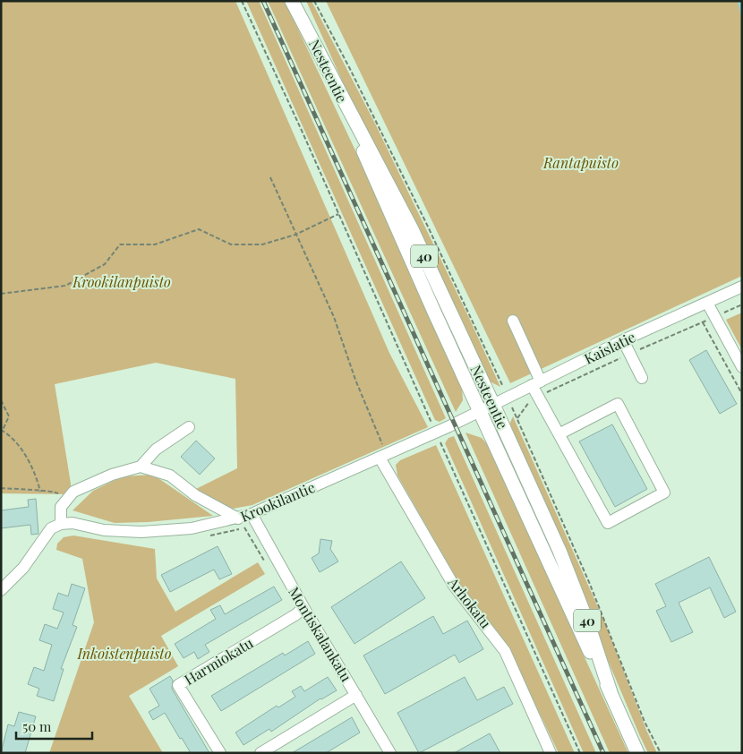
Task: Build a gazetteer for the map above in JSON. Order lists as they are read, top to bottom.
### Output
{
  "streets": {
    "main road": ["Nesteentie", "40"],
    "street": [
      "Kaislatie",
      "Krookilantie",
      "Arhokatu",
      "Montiskalankatu",
      "Harmiokatu"
    ]
  },
  "crossings": [
    ["Nesteentie", "Kaislatie"],
    ["Nesteentie", "Krookilantie"],
    ["Kaislatie", "Krookilantie"],
    ["Krookilantie", "Arhokatu"],
    ["Krookilantie", "Montiskalankatu"],
    ["Montiskalankatu", "Harmiokatu"]
  ],
  "parks": ["Rantapuisto", "Krookilanpuisto", "Inkoistenpuisto"],
  "scale_bar": "50 m"
}
